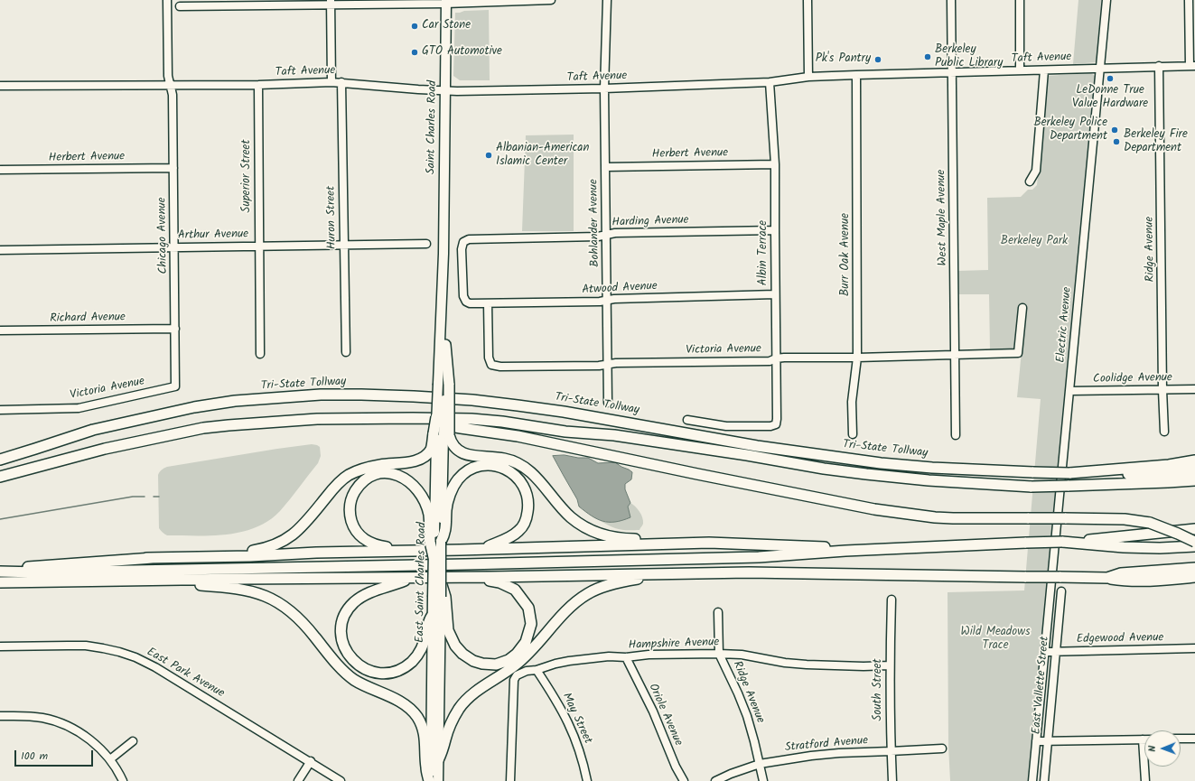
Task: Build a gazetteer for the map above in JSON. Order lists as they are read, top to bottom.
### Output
{
  "streets": {
    "highway": ["Tri-State Tollway"],
    "main road": ["Saint Charles Road", "East Saint Charles Road"],
    "street": [
      "Taft Avenue",
      "Herbert Avenue",
      "Superior Street",
      "Huron Street",
      "West Maple Avenue",
      "Harding Avenue",
      "Bohlander Avenue",
      "Chicago Avenue",
      "Arthur Avenue",
      "Ridge Avenue",
      "Albin Terrace",
      "Burr Oak Avenue",
      "Atwood Avenue",
      "Richard Avenue",
      "Electric Avenue",
      "Victoria Avenue",
      "Coolidge Avenue",
      "Edgewood Avenue",
      "Hampshire Avenue",
      "East Park Avenue",
      "East Vallette Street",
      "South Street",
      "Oriole Avenue",
      "May Street",
      "Stratford Avenue"
    ]
  },
  "crossings": [
    ["Taft Avenue", "Saint Charles Road"],
    ["Taft Avenue", "Superior Street"],
    ["Taft Avenue", "Huron Street"],
    ["Taft Avenue", "West Maple Avenue"],
    ["Taft Avenue", "Bohlander Avenue"],
    ["Taft Avenue", "Chicago Avenue"],
    ["Taft Avenue", "Ridge Avenue"],
    ["Taft Avenue", "Albin Terrace"],
    ["Taft Avenue", "Burr Oak Avenue"],
    ["Taft Avenue", "Electric Avenue"],
    ["Herbert Avenue", "Bohlander Avenue"],
    ["Herbert Avenue", "Chicago Avenue"],
    ["Herbert Avenue", "Albin Terrace"],
    ["Superior Street", "Arthur Avenue"],
    ["Huron Street", "Arthur Avenue"],
    ["West Maple Avenue", "Victoria Avenue"],
    ["Harding Avenue", "Bohlander Avenue"],
    ["Harding Avenue", "Albin Terrace"],
    ["Harding Avenue", "Atwood Avenue"],
    ["Bohlander Avenue", "Atwood Avenue"],
    ["Bohlander Avenue", "Victoria Avenue"],
    ["Chicago Avenue", "Arthur Avenue"],
    ["Chicago Avenue", "Richard Avenue"],
    ["Chicago Avenue", "Victoria Avenue"],
    ["Ridge Avenue", "Coolidge Avenue"],
    ["Ridge Avenue", "Hampshire Avenue"],
    ["Ridge Avenue", "Stratford Avenue"],
    ["Albin Terrace", "Atwood Avenue"],
    ["Albin Terrace", "Victoria Avenue"],
    ["Burr Oak Avenue", "Victoria Avenue"],
    ["Atwood Avenue", "Victoria Avenue"],
    ["Electric Avenue", "Coolidge Avenue"],
    ["Electric Avenue", "Edgewood Avenue"],
    ["Electric Avenue", "East Vallette Street"],
    ["Edgewood Avenue", "East Vallette Street"],
    ["Hampshire Avenue", "South Street"],
    ["Hampshire Avenue", "Oriole Avenue"],
    ["Hampshire Avenue", "May Street"],
    ["South Street", "Stratford Avenue"]
  ],
  "parks": ["Berkeley Park", "Wild Meadows Trace"],
  "places": [
    "Car Stone",
    "GTO Automotive",
    "Berkeley Public Library",
    "Pk's Pantry",
    "LeDonne True Value Hardware",
    "Berkeley Police Department",
    "Berkeley Fire Department",
    "Albanian-American Islamic Center"
  ],
  "scale_bar": "100 m",
  "north": "left"
}
